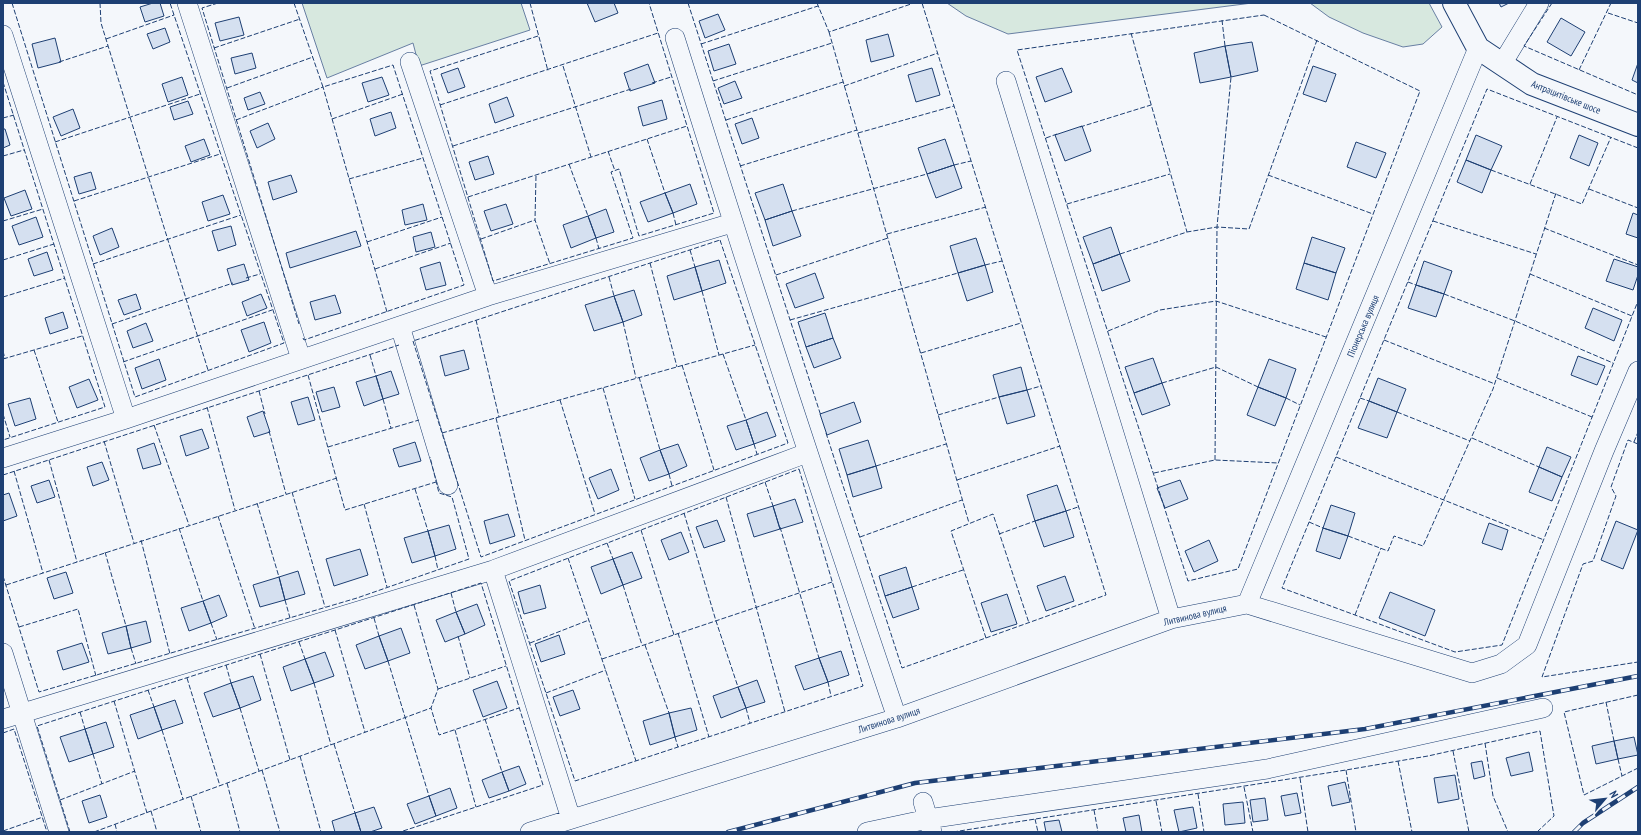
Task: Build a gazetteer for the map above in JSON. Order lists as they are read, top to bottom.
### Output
{
  "streets": {
    "main road": ["Антрацитівське шосе"],
    "street": ["Піонерська вулиця", "Литвинова вулиця"]
  },
  "crossings": [
    ["Антрацитівське шосе", "Піонерська вулиця"],
    ["Піонерська вулиця", "Литвинова вулиця"]
  ],
  "north": "top right"
}
